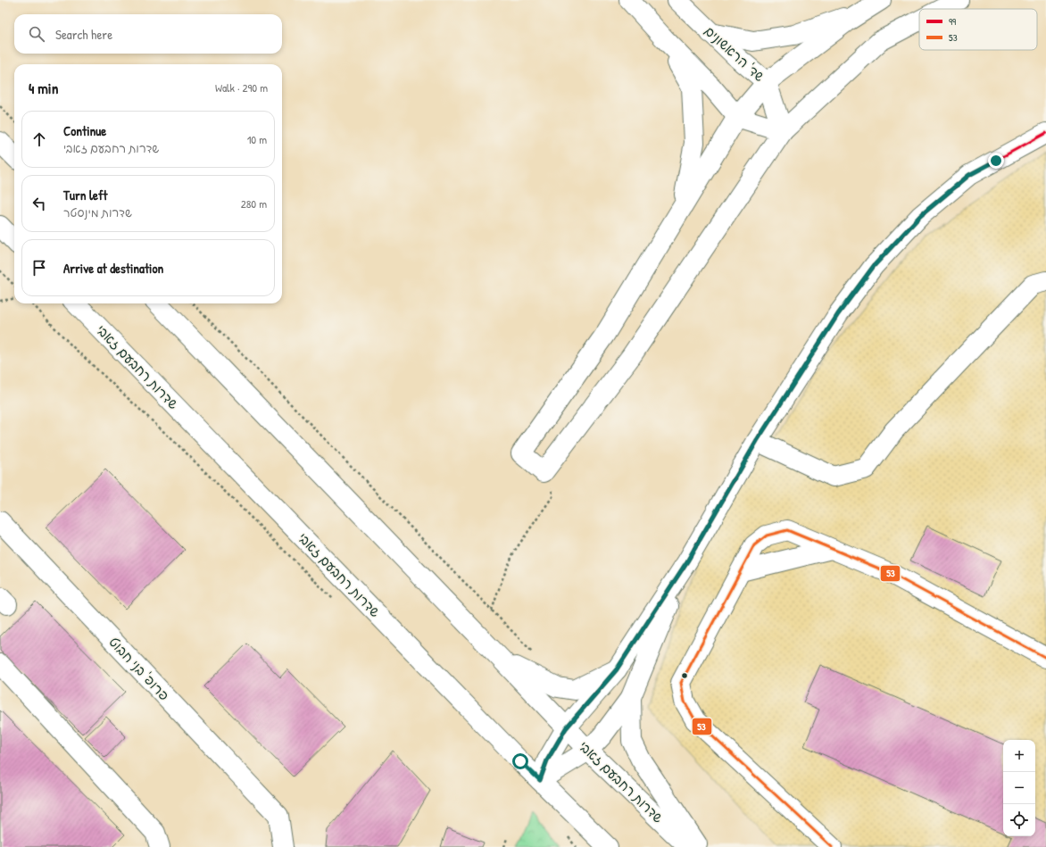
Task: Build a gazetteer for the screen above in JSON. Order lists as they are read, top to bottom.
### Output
{
  "streets": {
    "street": ["שד' הראשונים", "שדרות רחבעם זאבי", "פרופ' בני חבוט"]
  },
  "lines": ["transit line 99", "transit line 53"],
  "legend": ["99", "53"],
  "page": {
    "search": "Search here",
    "heading": ["4 min", "Walk · 290 m"],
    "list": [
      ["Continue", "שדרות רחבעם זאבי", "10 m"],
      ["Turn left", "שדרות מינסטר", "280 m"],
      "Arrive at destination"
    ],
    "map_buttons": ["+", "−"]
  }
}
